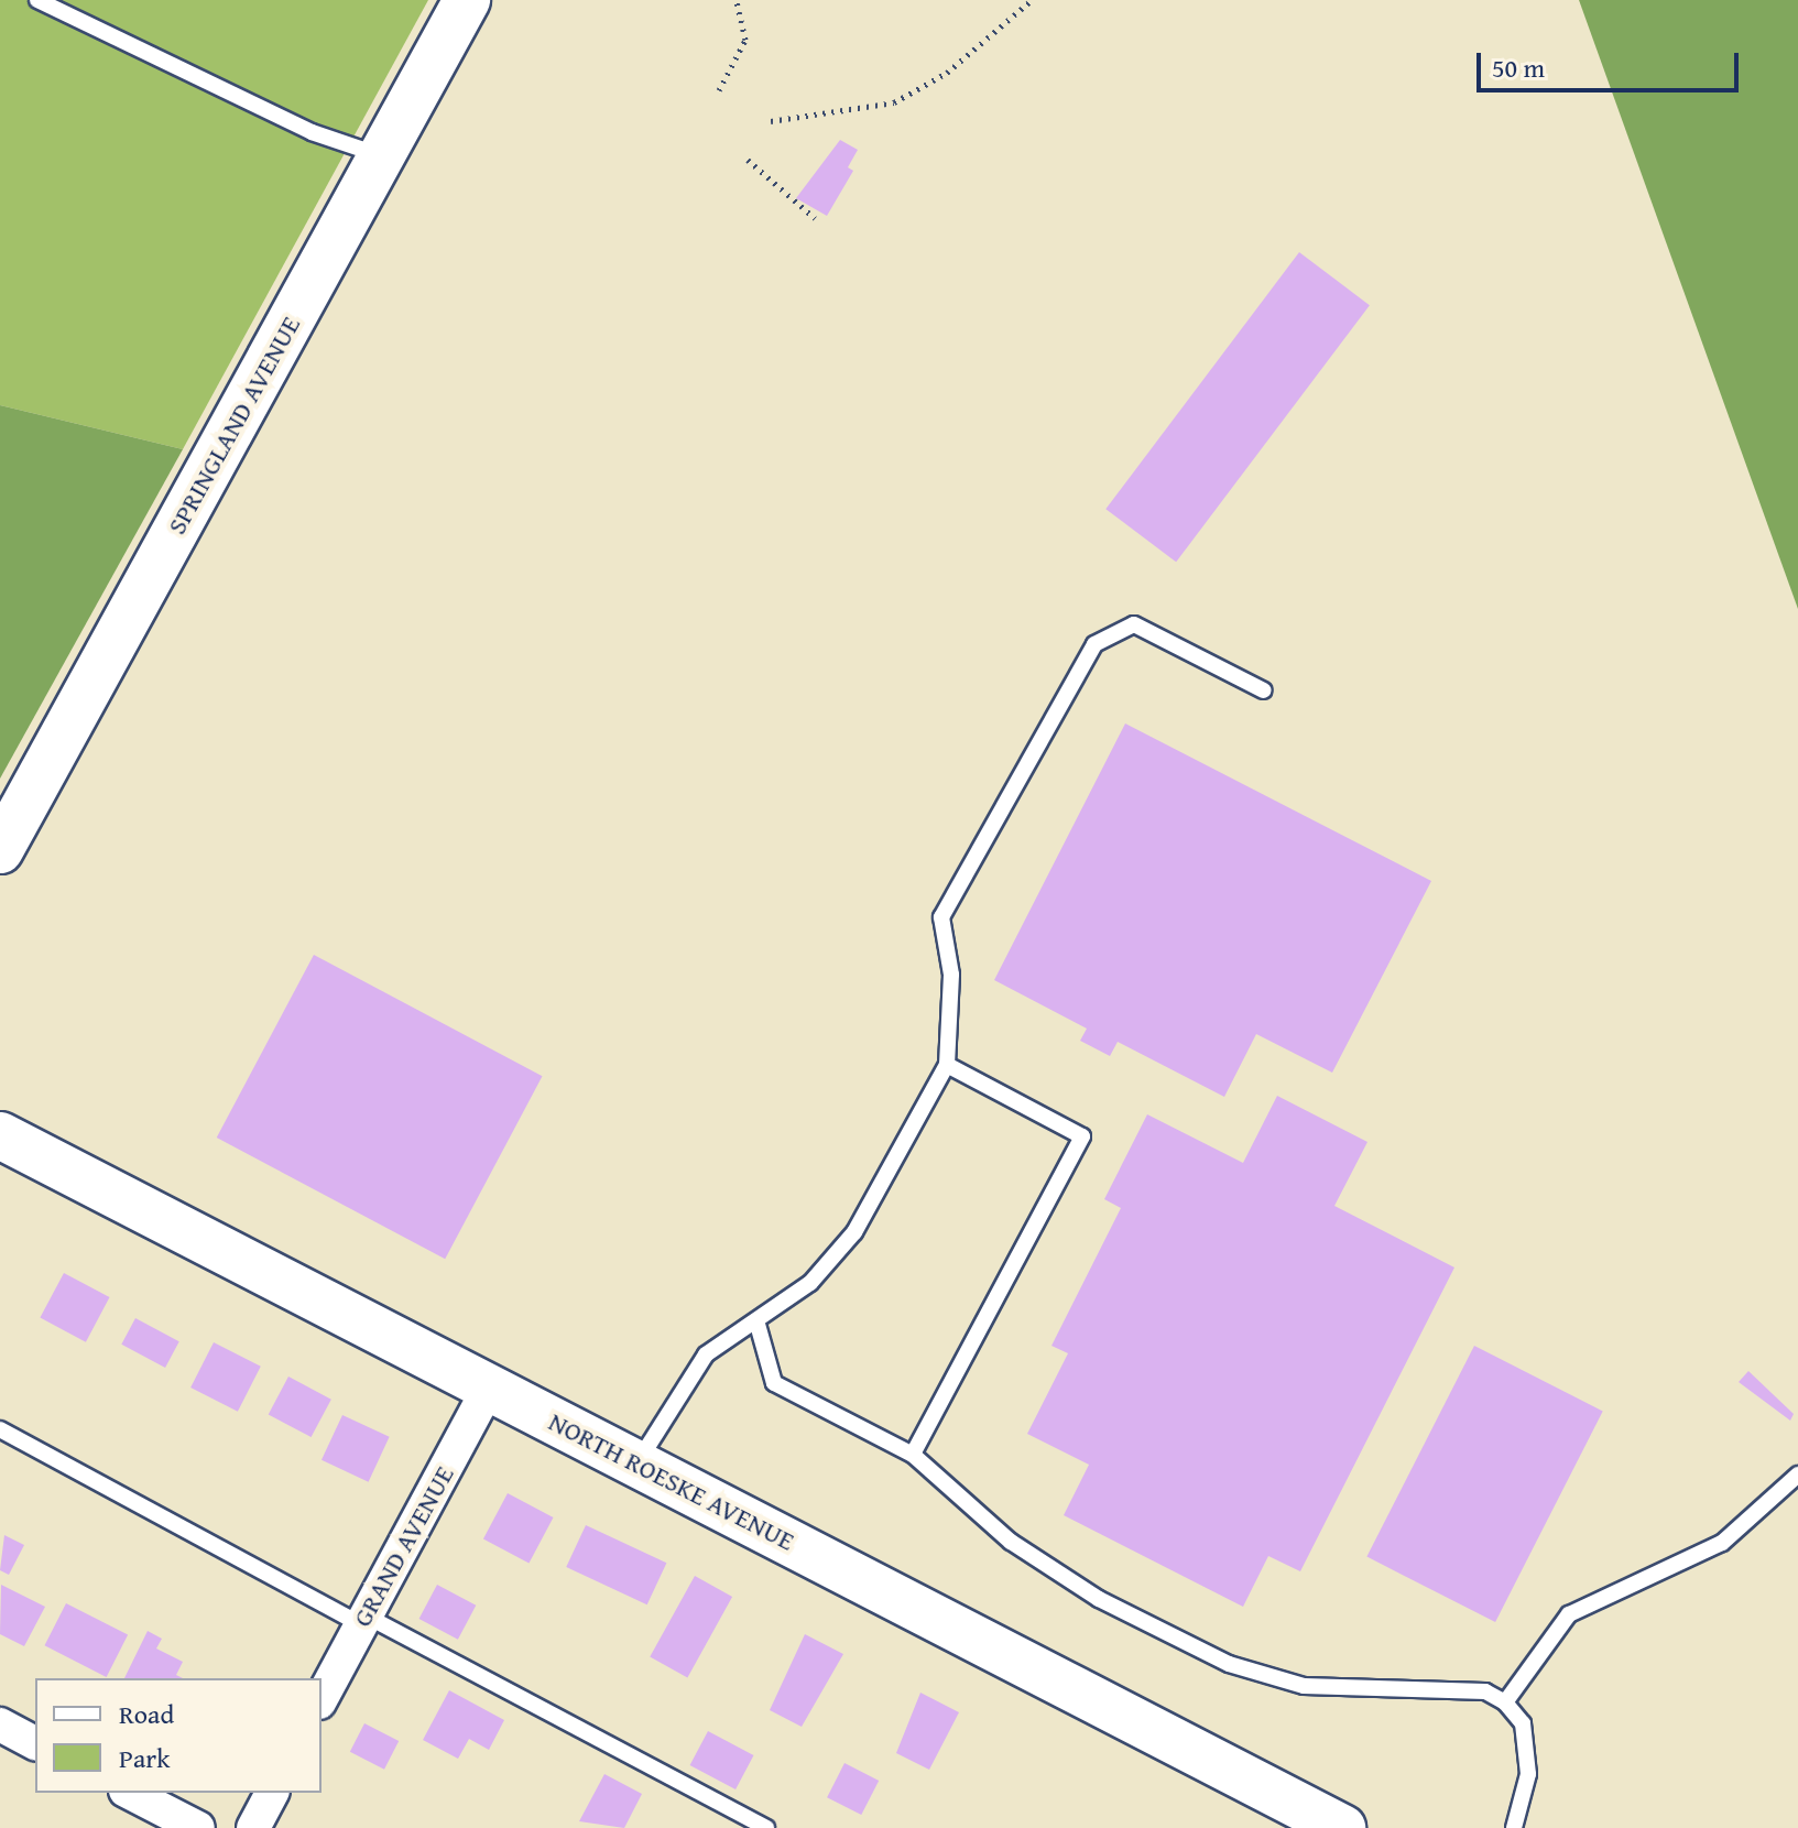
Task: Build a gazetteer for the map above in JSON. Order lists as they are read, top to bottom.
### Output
{
  "streets": {
    "street": ["SPRINGLAND AVENUE", "NORTH ROESKE AVENUE", "GRAND AVENUE"]
  },
  "crossings": [
    ["NORTH ROESKE AVENUE", "GRAND AVENUE"]
  ],
  "legend": ["Road", "Park"],
  "scale_bar": "50 m"
}
